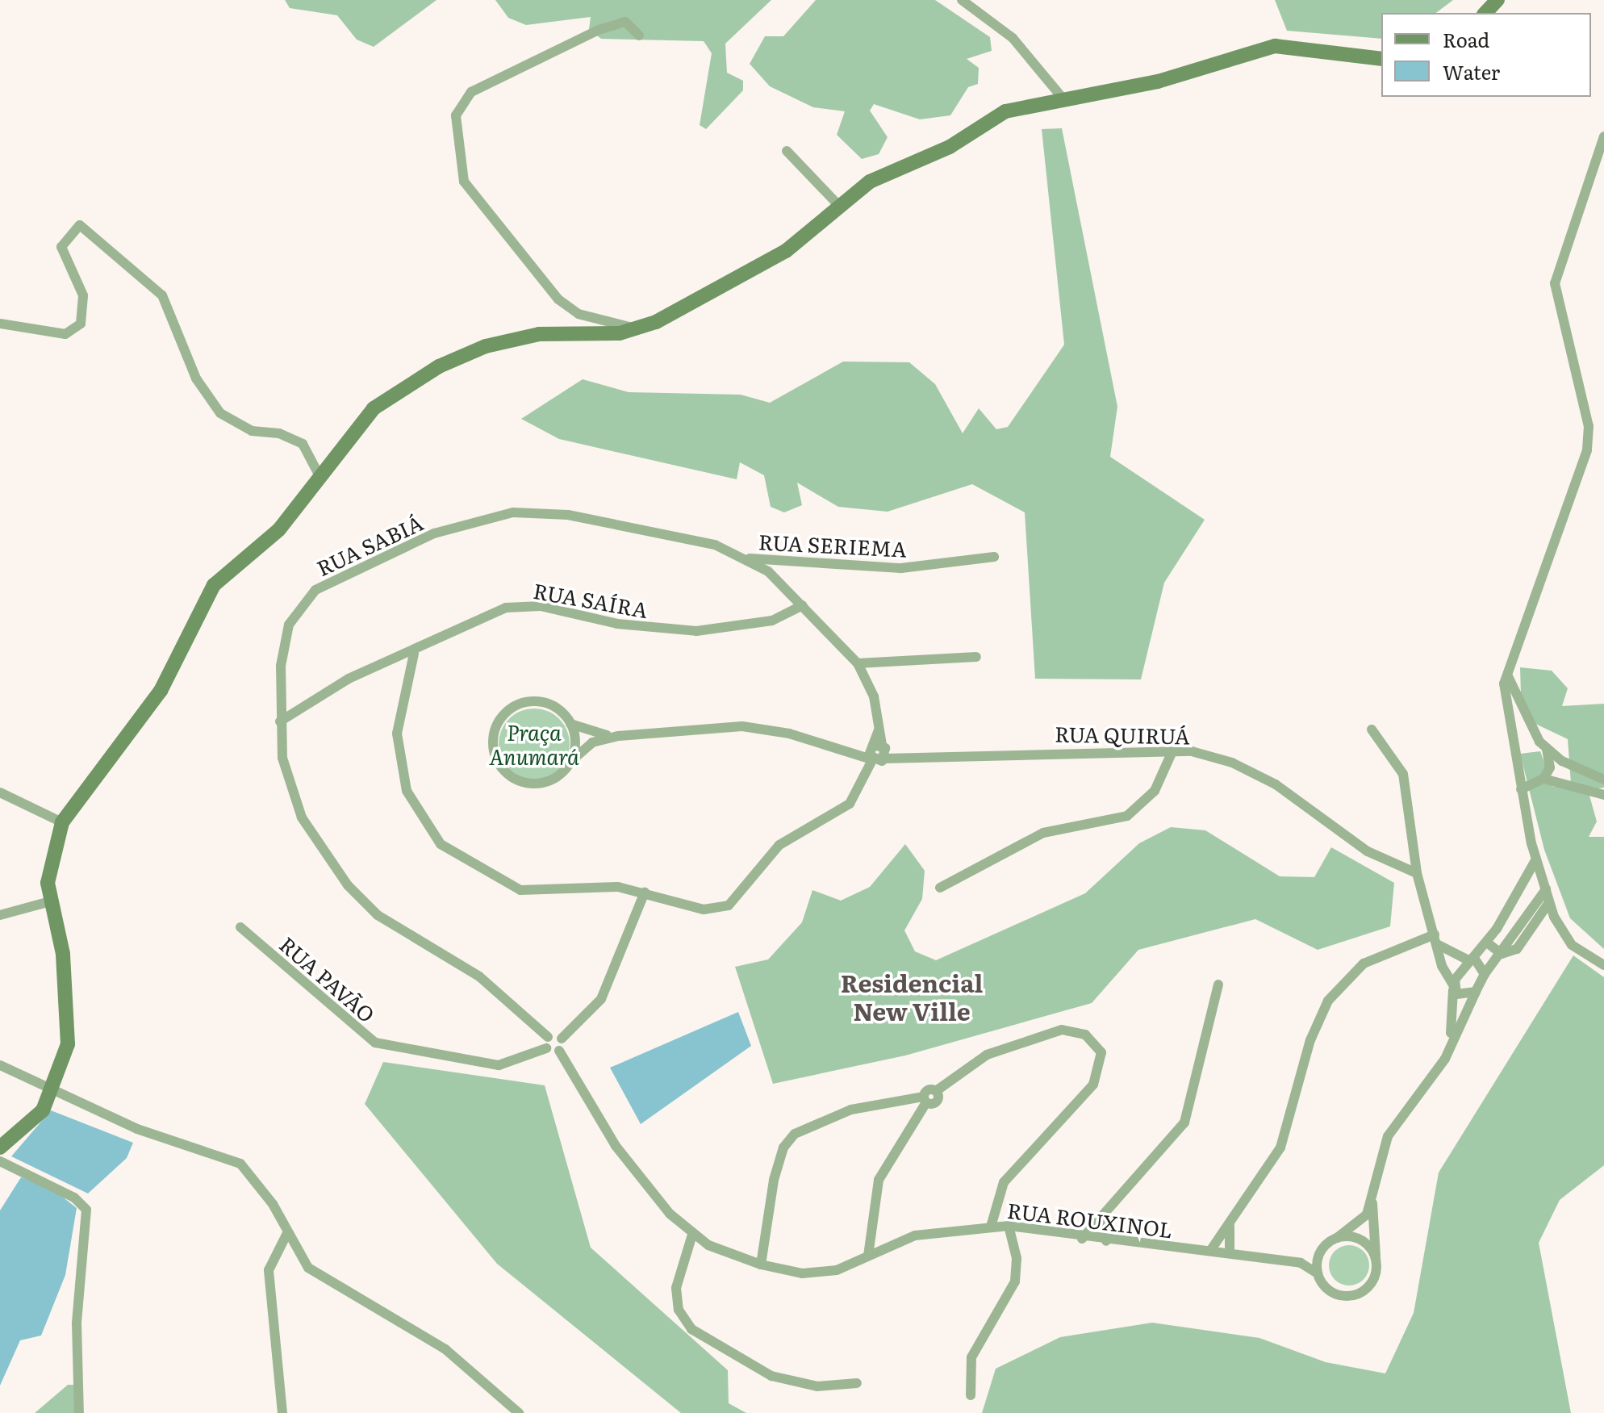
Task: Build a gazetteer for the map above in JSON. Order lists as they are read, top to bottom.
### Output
{
  "streets": {
    "street": [
      "RUA SABIÁ",
      "RUA SERIEMA",
      "RUA SAÍRA",
      "RUA QUIRUÁ",
      "RUA PAVÃO",
      "RUA ROUXINOL"
    ]
  },
  "crossings": [
    ["RUA SABIÁ", "RUA SERIEMA"],
    ["RUA SABIÁ", "RUA SAÍRA"],
    ["RUA SABIÁ", "RUA QUIRUÁ"]
  ],
  "districts": ["Residencial New Ville"],
  "parks": ["Praça Anumará"],
  "legend": ["Road", "Water"]
}
